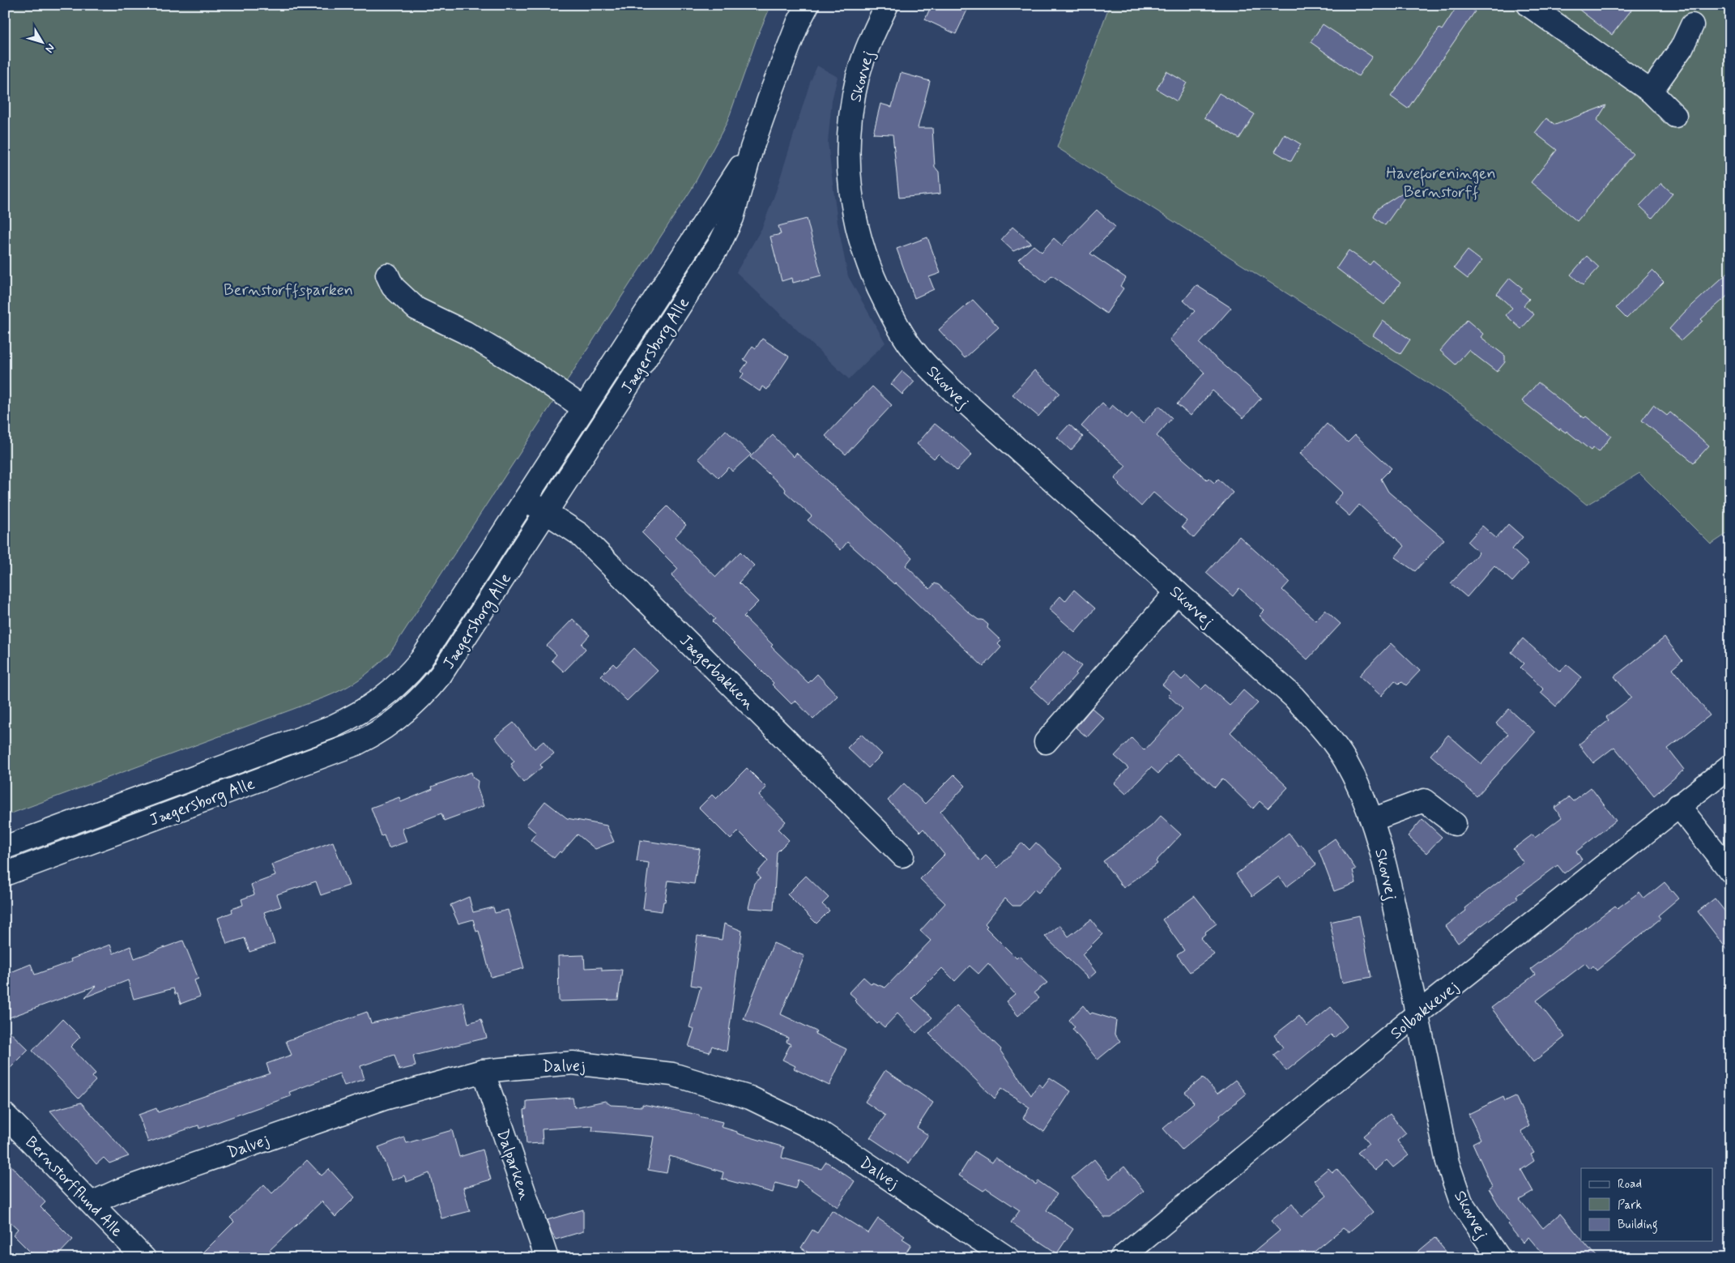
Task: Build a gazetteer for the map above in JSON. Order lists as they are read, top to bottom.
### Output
{
  "streets": {
    "street": [
      "Skovvej",
      "Jægersborg Alle",
      "Jægerbakken",
      "Solbakkevej",
      "Dalvej",
      "Dalparken",
      "Bernstorfflund Alle"
    ]
  },
  "crossings": [
    ["Skovvej", "Solbakkevej"],
    ["Jægersborg Alle", "Jægerbakken"],
    ["Dalvej", "Dalparken"],
    ["Dalvej", "Bernstorfflund Alle"]
  ],
  "parks": ["Haveforeningen Bernstorff", "Bernstorffsparken"],
  "legend": ["Road", "Park", "Building"],
  "north": "bottom right"
}
